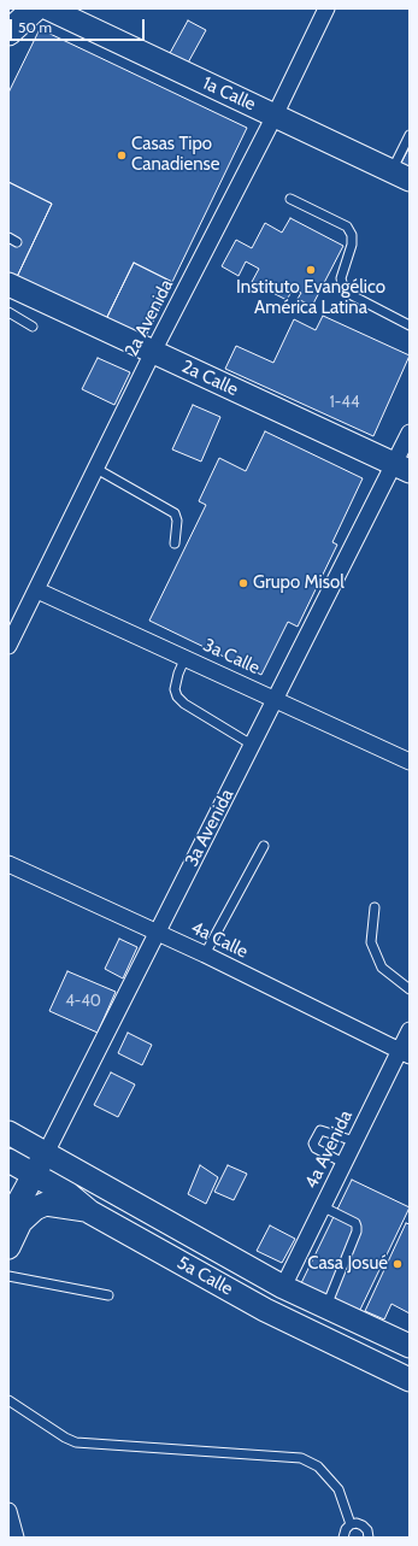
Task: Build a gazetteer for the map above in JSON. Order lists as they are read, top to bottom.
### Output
{
  "streets": {
    "street": [
      "1a Calle",
      "2a Avenida",
      "2a Calle",
      "3a Calle",
      "3a Avenida",
      "4a Calle",
      "4a Avenida",
      "5a Calle"
    ]
  },
  "crossings": [
    ["1a Calle", "2a Avenida"],
    ["2a Avenida", "2a Calle"],
    ["2a Avenida", "3a Calle"],
    ["2a Calle", "3a Avenida"],
    ["3a Calle", "3a Avenida"],
    ["3a Avenida", "4a Calle"],
    ["3a Avenida", "5a Calle"],
    ["4a Calle", "4a Avenida"],
    ["4a Avenida", "5a Calle"]
  ],
  "places": [
    "Casas Tipo Canadiense",
    "Instituto Evangélico América Latina",
    "Grupo Misol",
    "Casa Josué"
  ],
  "house_numbers": ["1-44", "4-40"],
  "scale_bar": "50 m"
}
